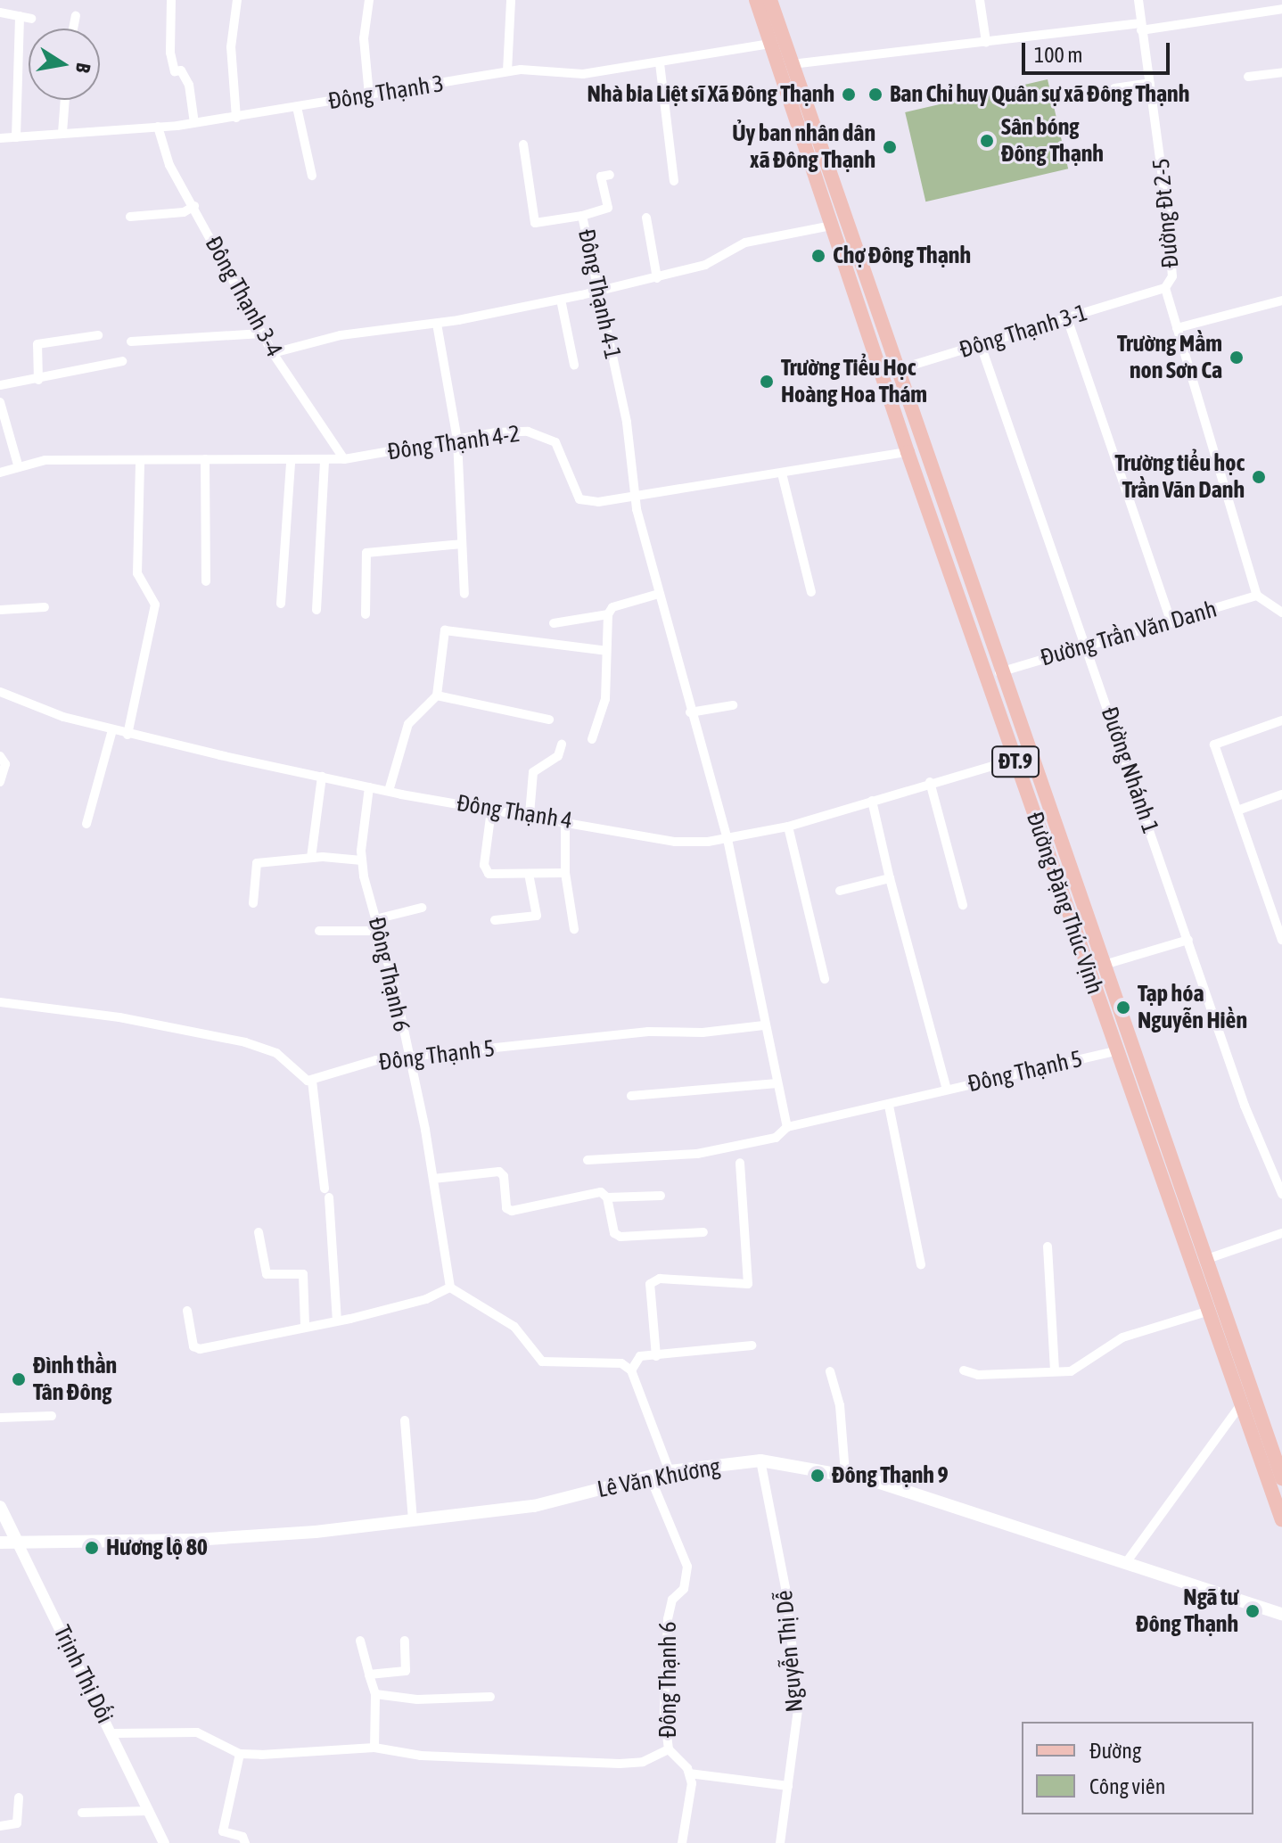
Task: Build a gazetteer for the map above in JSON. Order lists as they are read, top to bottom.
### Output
{
  "streets": {
    "main road": [
      "ĐT.9",
      "Đường Đặng Thúc Vịnh",
      "Lê Văn Khương",
      "Trịnh Thị Dối"
    ],
    "street": [
      "Đông Thạnh 3",
      "Đường Đt 2-5",
      "Đông Thạnh 4-1",
      "Đông Thạnh 3-4",
      "Đông Thạnh 3-1",
      "Đông Thạnh 4-2",
      "Đường Trần Văn Danh",
      "Đường Nhánh 1",
      "Đông Thạnh 4",
      "Đông Thạnh 6",
      "Đông Thạnh 5",
      "Nguyễn Thị Dễ"
    ]
  },
  "crossings": [
    ["Đông Thạnh 3", "Đông Thạnh 3-4"],
    ["Đông Thạnh 3", "Đường Đặng Thúc Vịnh"],
    ["Đường Đt 2-5", "Đông Thạnh 3-1"],
    ["Đường Đt 2-5", "Đường Trần Văn Danh"],
    ["Đông Thạnh 4-1", "Đông Thạnh 4-2"],
    ["Đông Thạnh 4-1", "Đông Thạnh 4"],
    ["Đông Thạnh 3-4", "Đông Thạnh 4-2"],
    ["Đông Thạnh 3-1", "Đường Nhánh 1"],
    ["Đông Thạnh 3-1", "Đường Đặng Thúc Vịnh"],
    ["Đông Thạnh 4-2", "Đường Đặng Thúc Vịnh"],
    ["Đường Trần Văn Danh", "Đường Nhánh 1"],
    ["Đường Trần Văn Danh", "Đường Đặng Thúc Vịnh"],
    ["Đông Thạnh 4", "Đường Đặng Thúc Vịnh"],
    ["Đông Thạnh 4", "Đông Thạnh 6"],
    ["Đường Đặng Thúc Vịnh", "Đông Thạnh 5"],
    ["Đông Thạnh 6", "Đông Thạnh 5"],
    ["Đông Thạnh 6", "Lê Văn Khương"],
    ["Lê Văn Khương", "Nguyễn Thị Dễ"],
    ["Lê Văn Khương", "Trịnh Thị Dối"]
  ],
  "places": [
    "Nhà bia Liệt sĩ Xã Đông Thạnh",
    "Ban Chỉ huy Quân sự xã Đông Thạnh",
    "Sân bóng Đông Thạnh",
    "Ủy ban nhân dân xã Đông Thạnh",
    "Chợ Đông Thạnh",
    "Trường Mầm non Sơn Ca",
    "Trường Tiểu Học Hoàng Hoa Thám",
    "Trường tiểu học Trần Văn Danh",
    "Tạp hóa Nguyễn Hiền",
    "Đình thần Tân Đông",
    "Đông Thạnh 9",
    "Hương lộ 80",
    "Ngã tư Đông Thạnh"
  ],
  "legend": ["Đường", "Công viên"],
  "scale_bar": "100 m",
  "north": "right"
}
